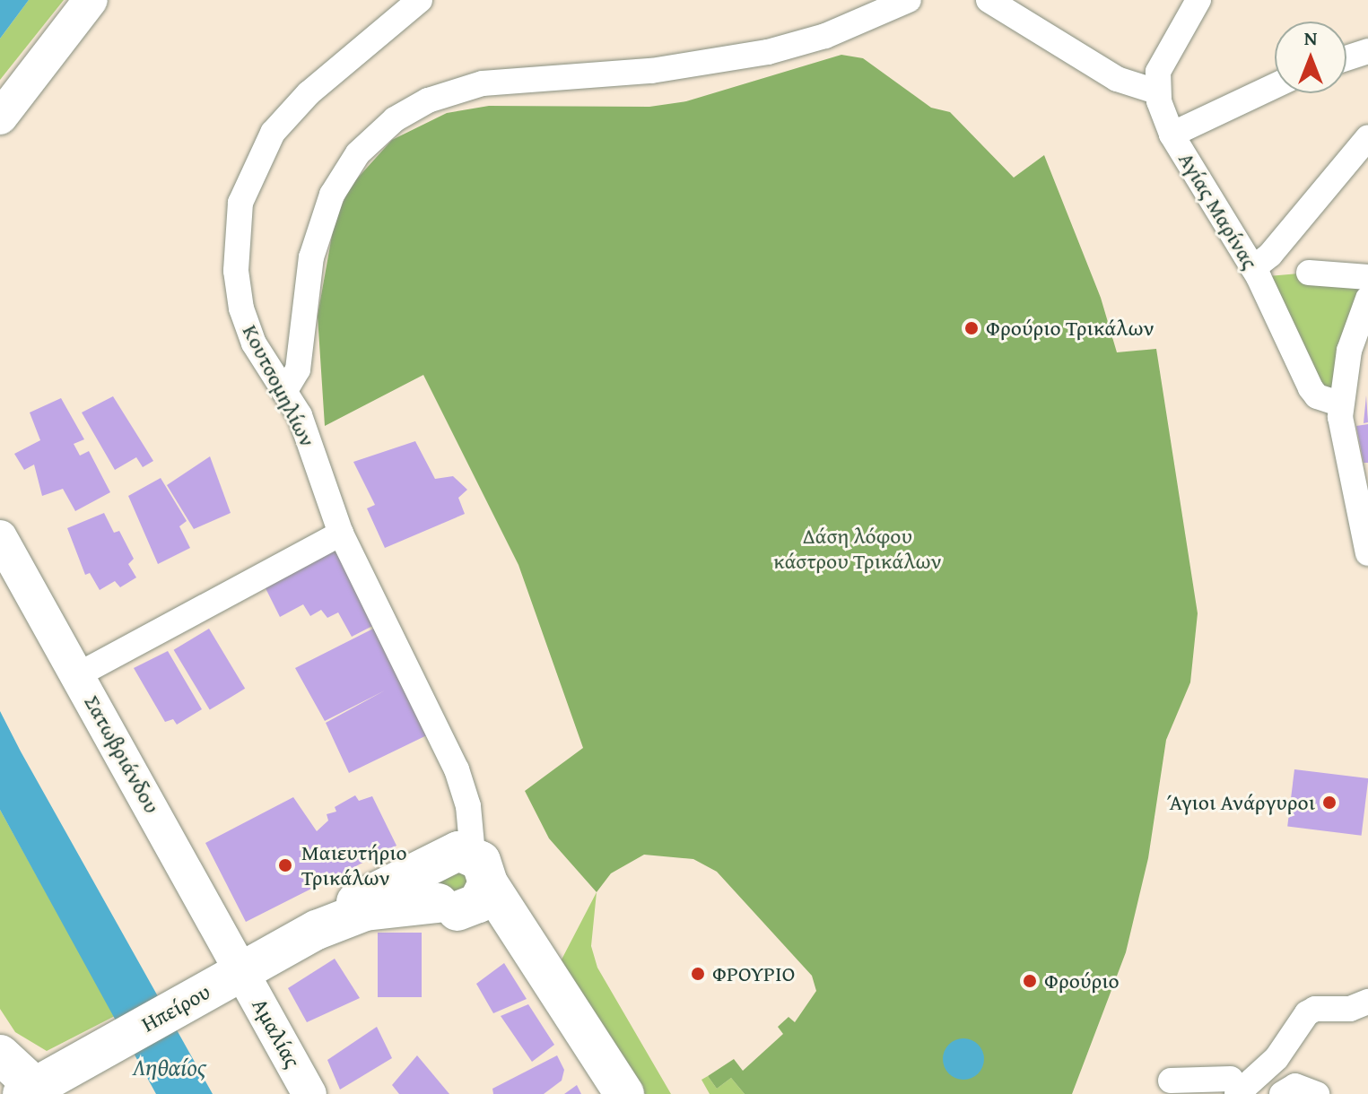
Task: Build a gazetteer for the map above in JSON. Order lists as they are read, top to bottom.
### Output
{
  "streets": {
    "main road": ["Ηπείρου"],
    "street": [
      "Αγίας Μαρίνας",
      "Κουτσομηλίων",
      "Σατωβριάνδου",
      "Αμαλίας"
    ]
  },
  "crossings": [
    ["Κουτσομηλίων", "Ηπείρου"],
    ["Σατωβριάνδου", "Ηπείρου"],
    ["Σατωβριάνδου", "Αμαλίας"],
    ["Ηπείρου", "Αμαλίας"]
  ],
  "water": ["Ληθαίος"],
  "parks": ["Δάση λόφου κάστρου Τρικάλων"],
  "places": [
    "Φρούριο Τρικάλων",
    "Άγιοι Ανάργυροι",
    "Μαιευτήριο Τρικάλων",
    "ΦΡΟΥΡΙΟ",
    "Φρούριο"
  ],
  "north": "top"
}
